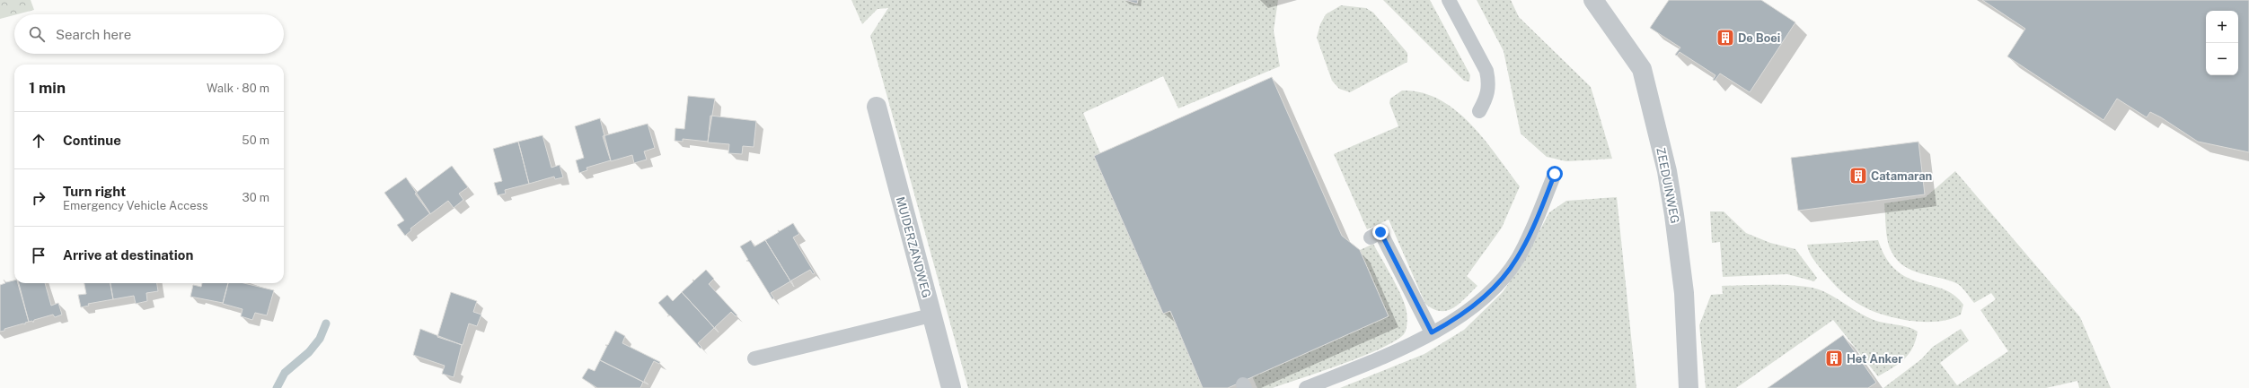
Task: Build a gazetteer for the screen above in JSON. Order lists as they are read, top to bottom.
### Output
{
  "streets": {
    "street": ["ZEEDUINWEG", "MUIDERZANDWEG"]
  },
  "places": {
    "building": ["De Boei", "Catamaran", "Het Anker"]
  },
  "page": {
    "map_buttons": ["+", "−"],
    "search": "Search here",
    "heading": ["1 min", "Walk · 80 m"],
    "list": [
      ["Continue", "50 m"],
      ["Turn right", "Emergency Vehicle Access", "30 m"],
      "Arrive at destination"
    ]
  }
}
